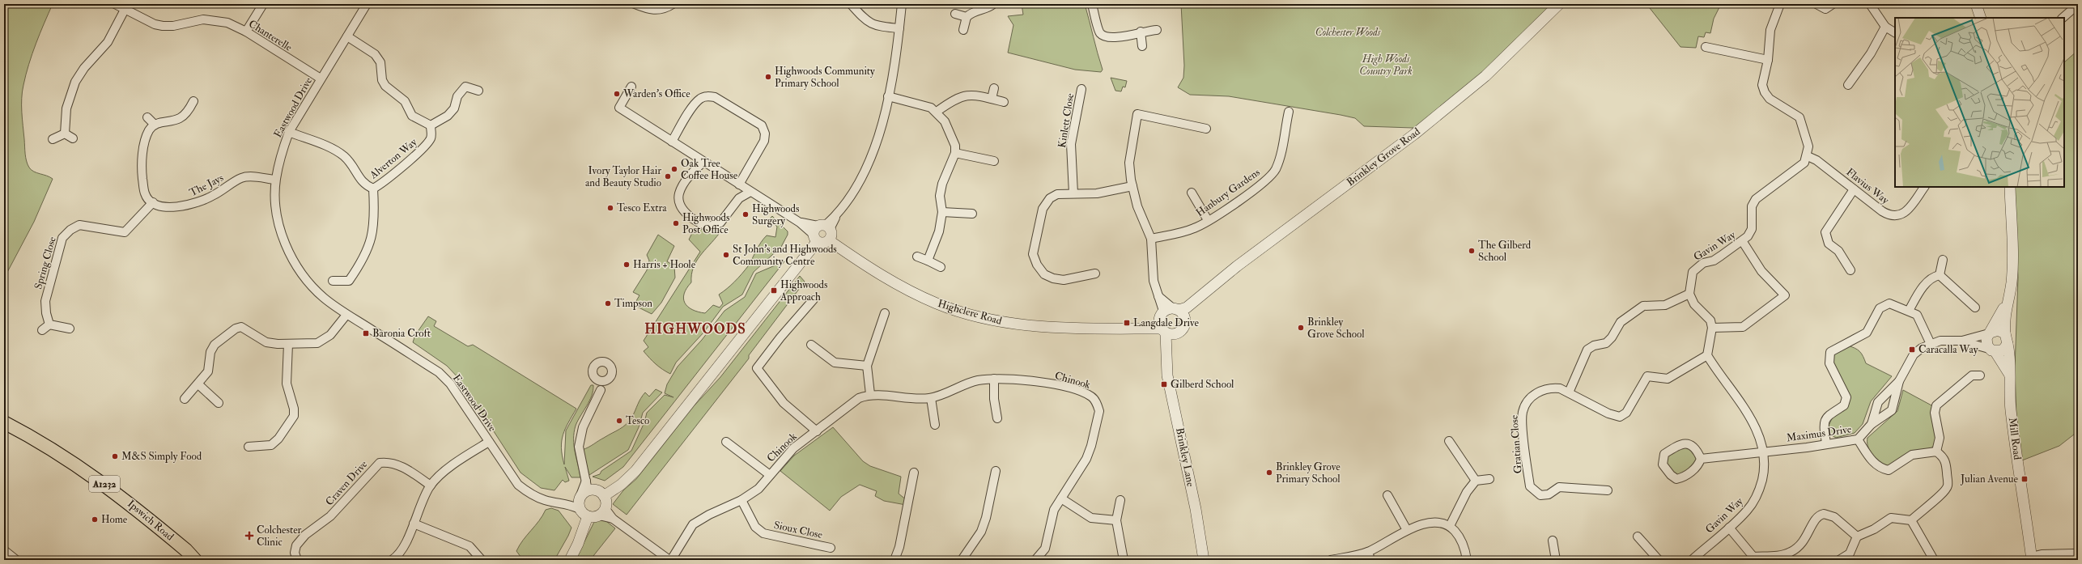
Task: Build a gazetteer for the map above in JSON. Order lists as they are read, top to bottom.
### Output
{
  "streets": {
    "main road": ["A1232", "Ipswich Road"],
    "street": [
      "Chanterelle",
      "Eastwood Drive",
      "Kinlett Close",
      "Brinkley Grove Road",
      "Alverton Way",
      "The Jays",
      "Flavius Way",
      "Hanbury Gardens",
      "Gavin Way",
      "Spring Close",
      "Highclere Road",
      "Chinook",
      "Maximus Drive",
      "Mill Road",
      "Gratian Close",
      "Brinkley Lane",
      "Craven Drive",
      "Sioux Close"
    ]
  },
  "crossings": [
    ["Chanterelle", "Eastwood Drive"],
    ["Eastwood Drive", "The Jays"],
    ["Brinkley Grove Road", "Highclere Road"],
    ["Brinkley Grove Road", "Brinkley Lane"],
    ["The Jays", "Spring Close"],
    ["Flavius Way", "Gavin Way"],
    ["Gavin Way", "Maximus Drive"],
    ["Gavin Way", "Gratian Close"],
    ["Highclere Road", "Brinkley Lane"],
    ["Chinook", "Sioux Close"],
    ["Maximus Drive", "Mill Road"]
  ],
  "districts": ["HIGHWOODS"],
  "parks": ["Colchester Woods", "High Woods Country Park"],
  "places": {
    "other": [
      "Highwoods Community Primary School",
      "Warden's Office",
      "Oak Tree Coffee House",
      "Ivory Taylor Hair and Beauty Studio",
      "Tesco Extra",
      "Highwoods Surgery",
      "Highwoods Post Office",
      "The Gilberd School",
      "St John's and Highwoods Community Centre",
      "Harris + Hoole",
      "Timpson",
      "Brinkley Grove School",
      "Tesco",
      "M&S Simply Food",
      "Brinkley Grove Primary School",
      "Home"
    ],
    "transit": [
      "Highwoods Approach",
      "Langdale Drive",
      "Baronia Croft",
      "Caracalla Way",
      "Gilberd School",
      "Julian Avenue"
    ],
    "health": ["Colchester Clinic"]
  }
}
